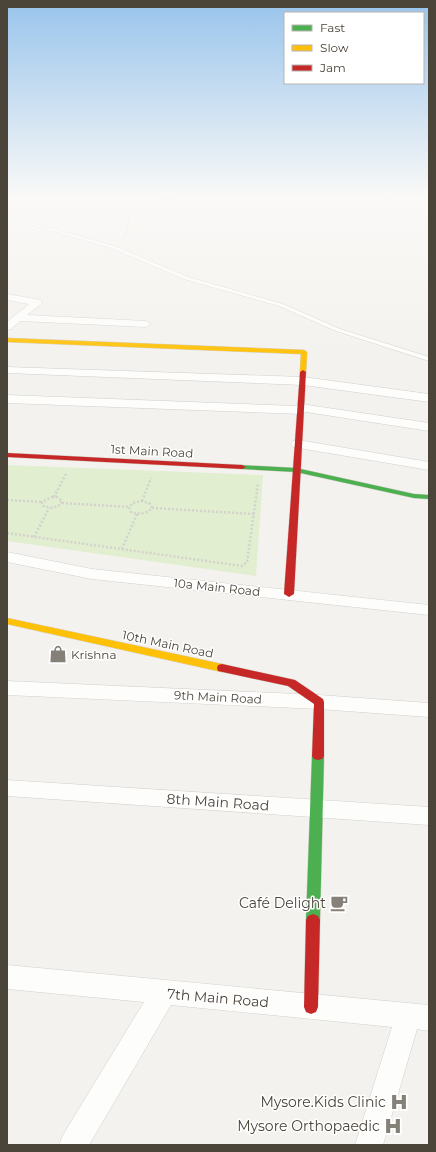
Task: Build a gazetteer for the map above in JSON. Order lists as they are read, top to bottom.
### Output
{
  "streets": {
    "street": [
      "1st Main Road",
      "10a Main Road",
      "10th Main Road",
      "9th Main Road",
      "8th Main Road",
      "7th Main Road"
    ]
  },
  "crossings": [
    ["10th Main Road", "9th Main Road"]
  ],
  "places": {
    "shop": ["Krishna"],
    "cafe": ["Café Delight"],
    "hospital": ["Mysore.Kids Clinic", "Mysore Orthopaedic"]
  },
  "legend": ["Fast", "Slow", "Jam"]
}
